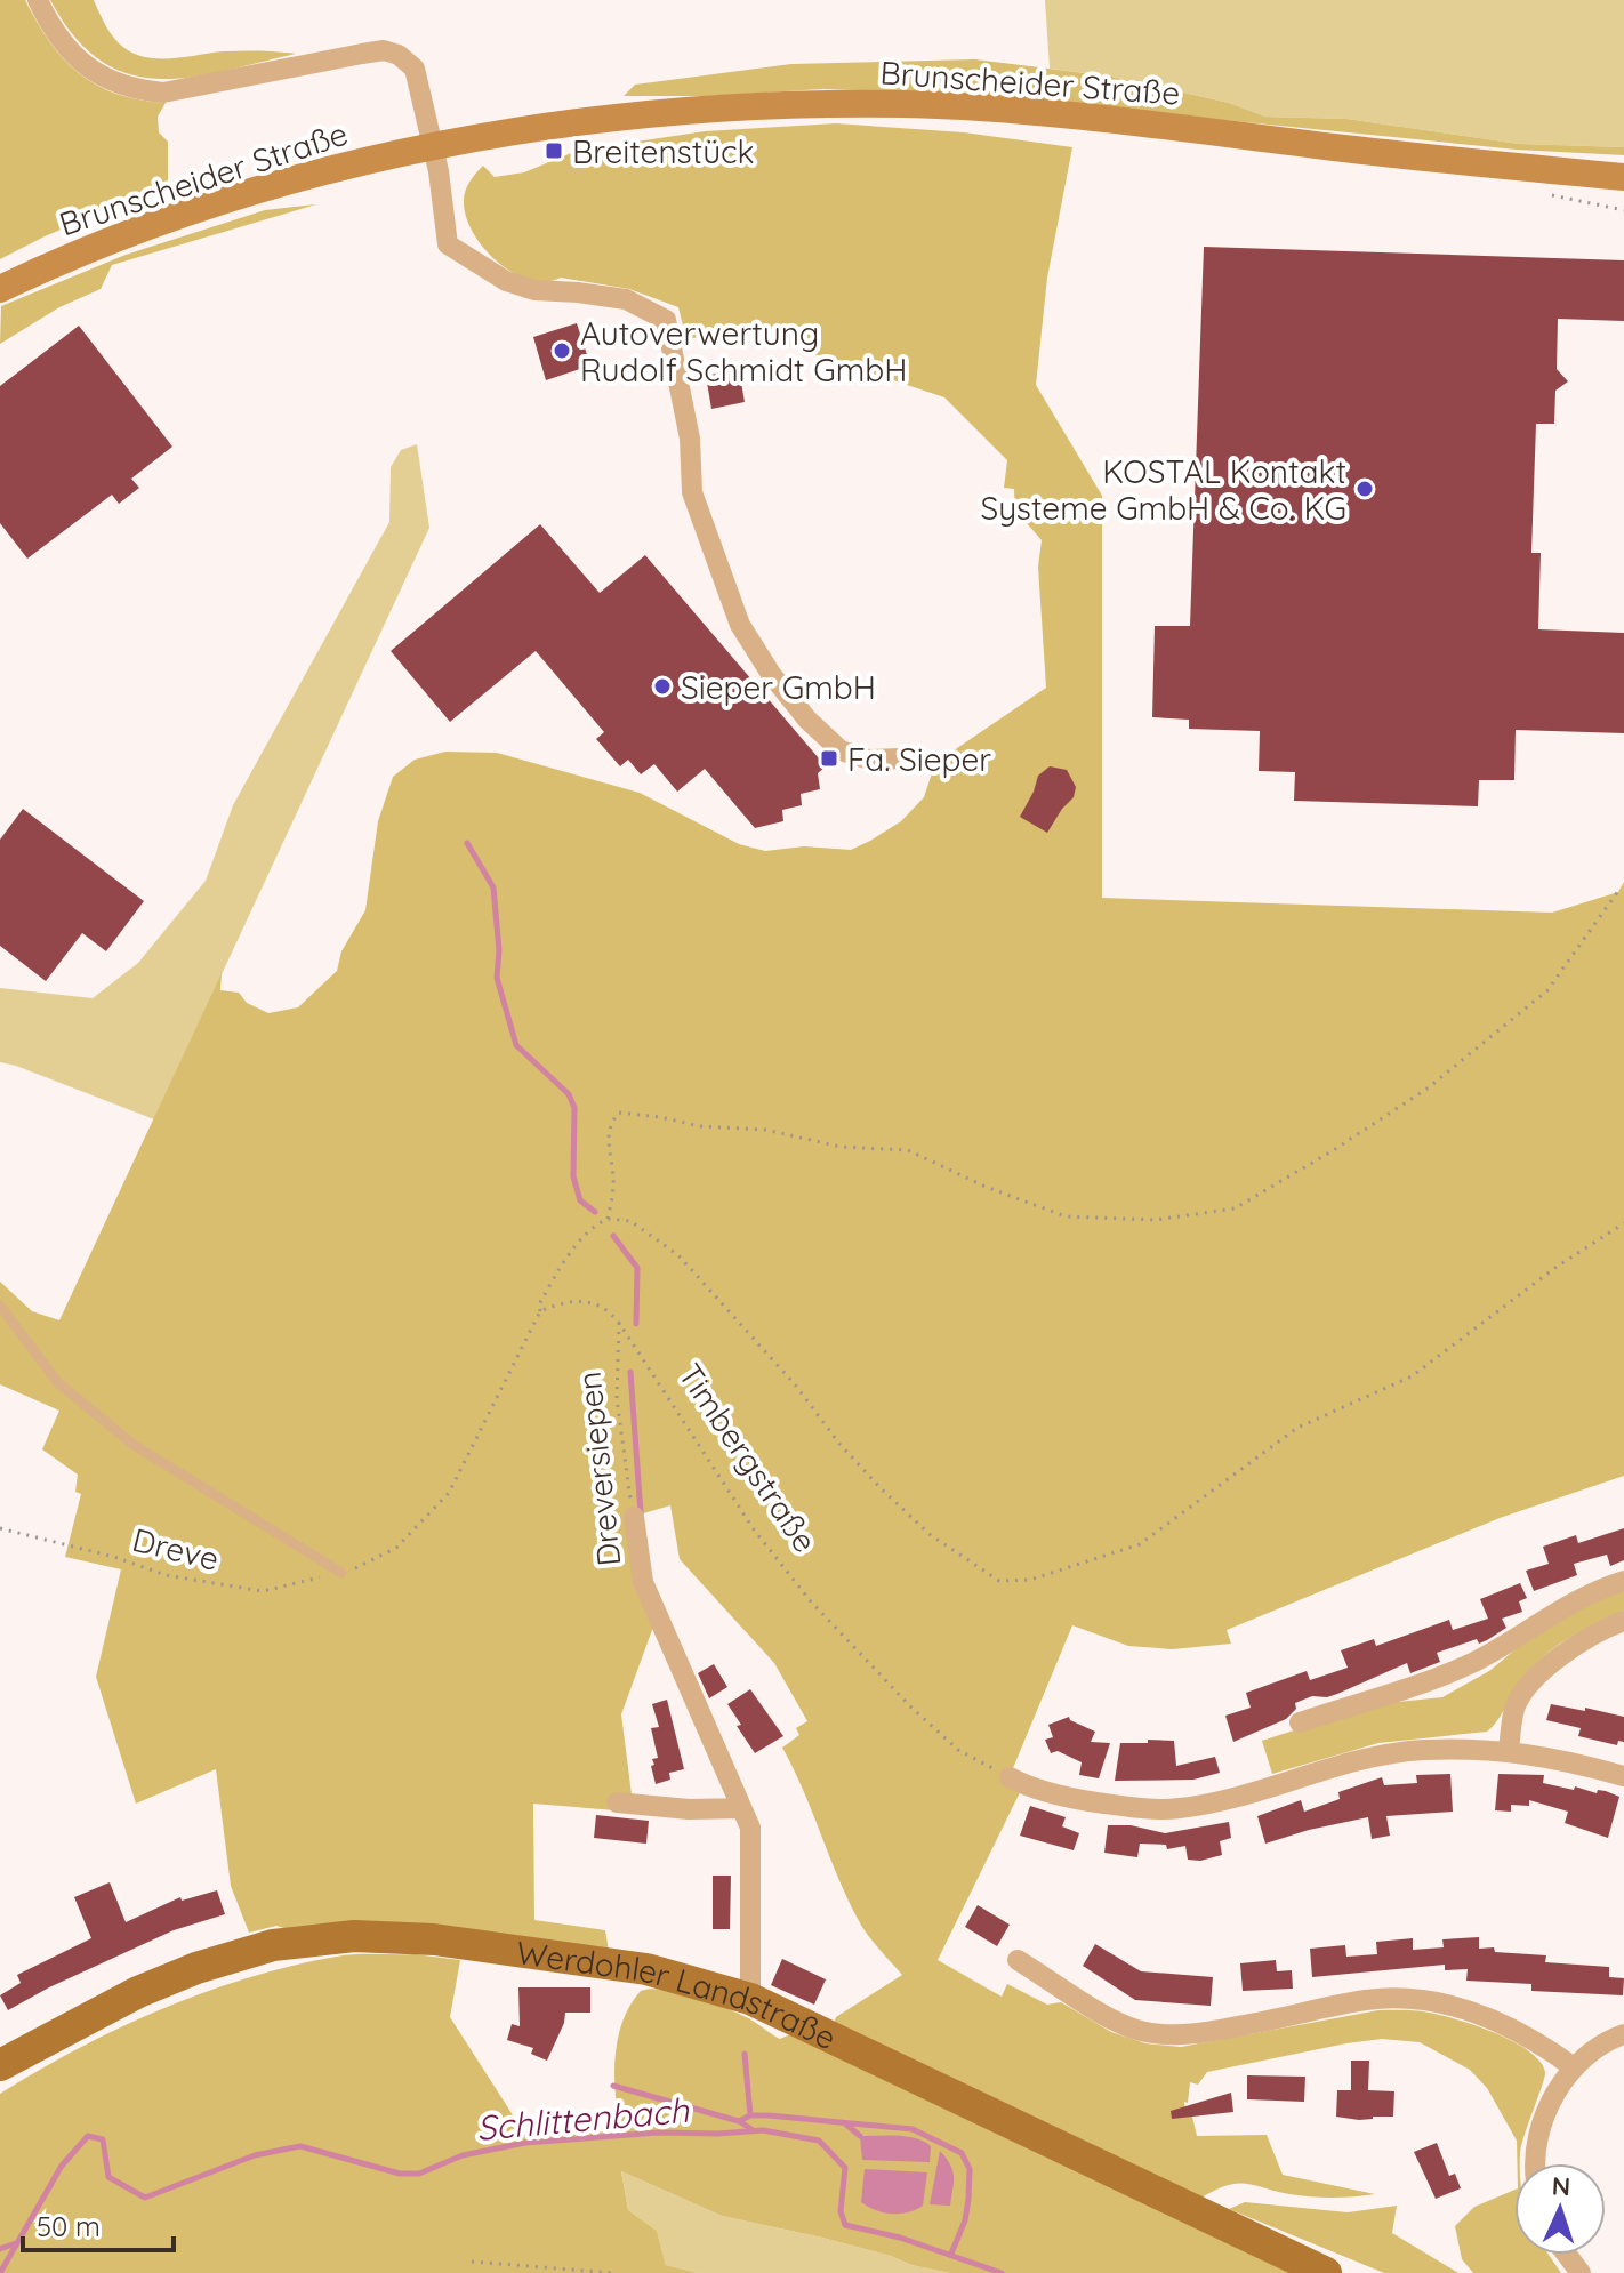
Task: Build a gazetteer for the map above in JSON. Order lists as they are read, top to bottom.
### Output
{
  "streets": {
    "main road": ["Brunscheider Straße", "Werdohler Landstraße"],
    "street": ["Dreversiepen"],
    "path": ["Timbergstraße", "Dreve"]
  },
  "crossings": [
    ["Timbergstraße", "Dreversiepen"],
    ["Dreversiepen", "Werdohler Landstraße"]
  ],
  "water": ["Schlittenbach"],
  "places": {
    "transit": ["Breitenstück", "Fa. Sieper"],
    "other": ["Autoverwertung Rudolf Schmidt GmbH", "KOSTAL Kontakt Systeme GmbH & Co. KG", "Sieper GmbH"]
  },
  "scale_bar": "50 m",
  "north": "top"
}
